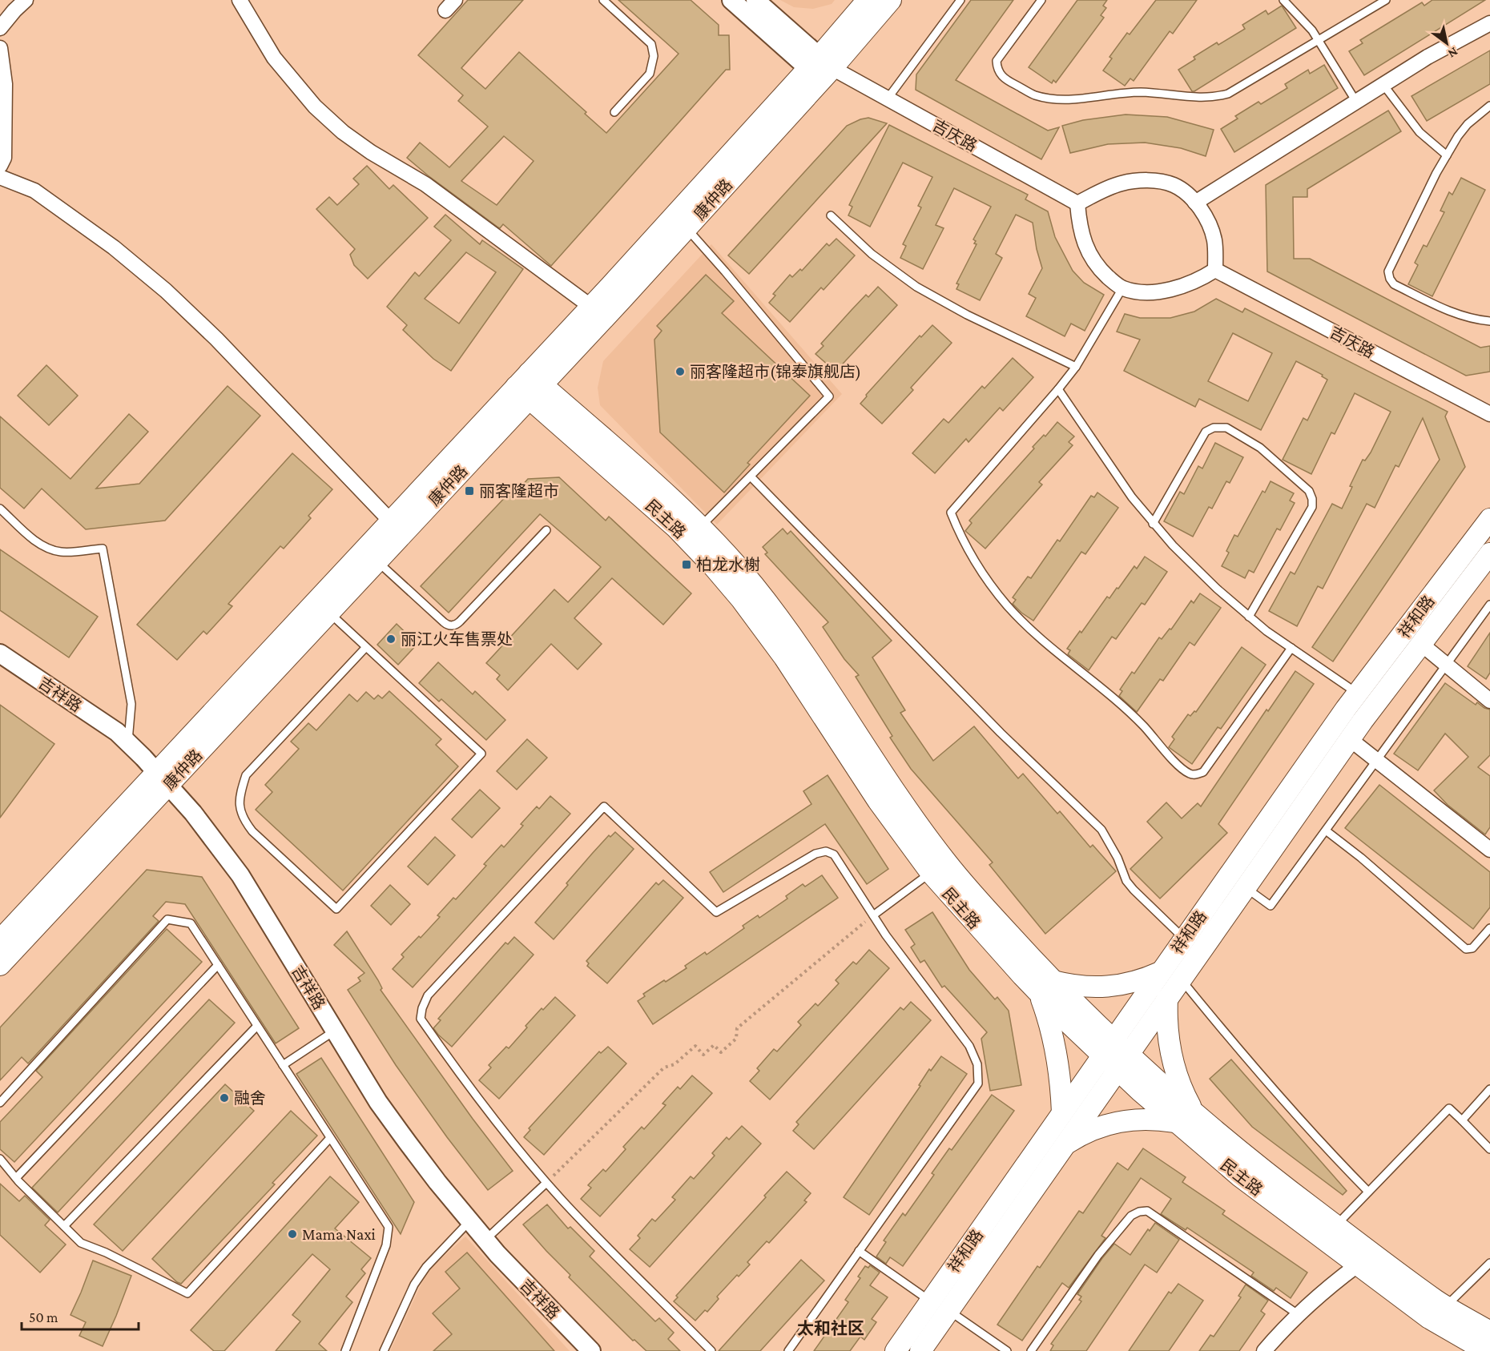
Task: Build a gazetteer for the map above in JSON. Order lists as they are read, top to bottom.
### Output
{
  "streets": {
    "main road": ["康仲路", "民主路", "祥和路"],
    "street": ["吉庆路", "吉祥路"]
  },
  "crossings": [
    ["吉庆路", "康仲路"],
    ["康仲路", "民主路"],
    ["康仲路", "吉祥路"],
    ["民主路", "祥和路"]
  ],
  "districts": ["太和社区"],
  "places": {
    "other": [
      "丽客隆超市(锦泰旗舰店)",
      "丽江火车售票处",
      "融舍",
      "Mama Naxi"
    ],
    "transit": ["丽客隆超市", "柏龙水榭"]
  },
  "scale_bar": "50 m",
  "north": "bottom right"
}
